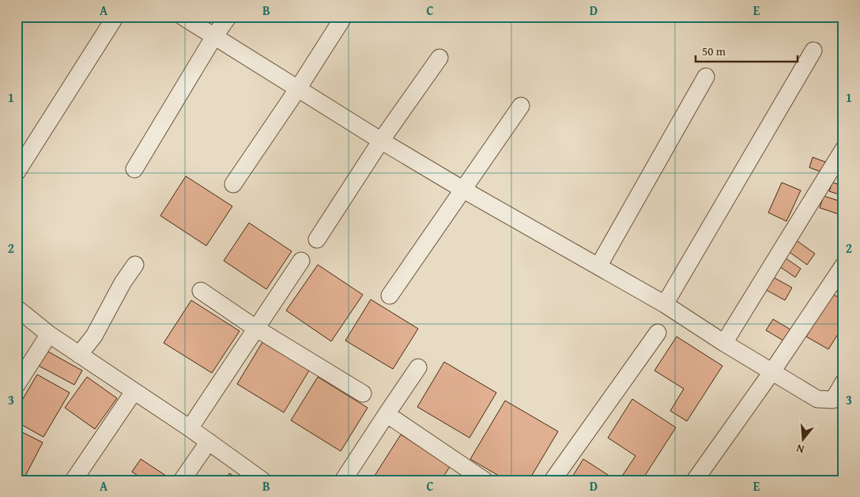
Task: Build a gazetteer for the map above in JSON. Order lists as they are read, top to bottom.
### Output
{
  "scale_bar": "50 m",
  "north": "bottom",
  "grid": {
    "columns": [
      "A",
      "B",
      "C",
      "D",
      "E"
    ],
    "rows": ["1", "2", "3"]
  }
}
